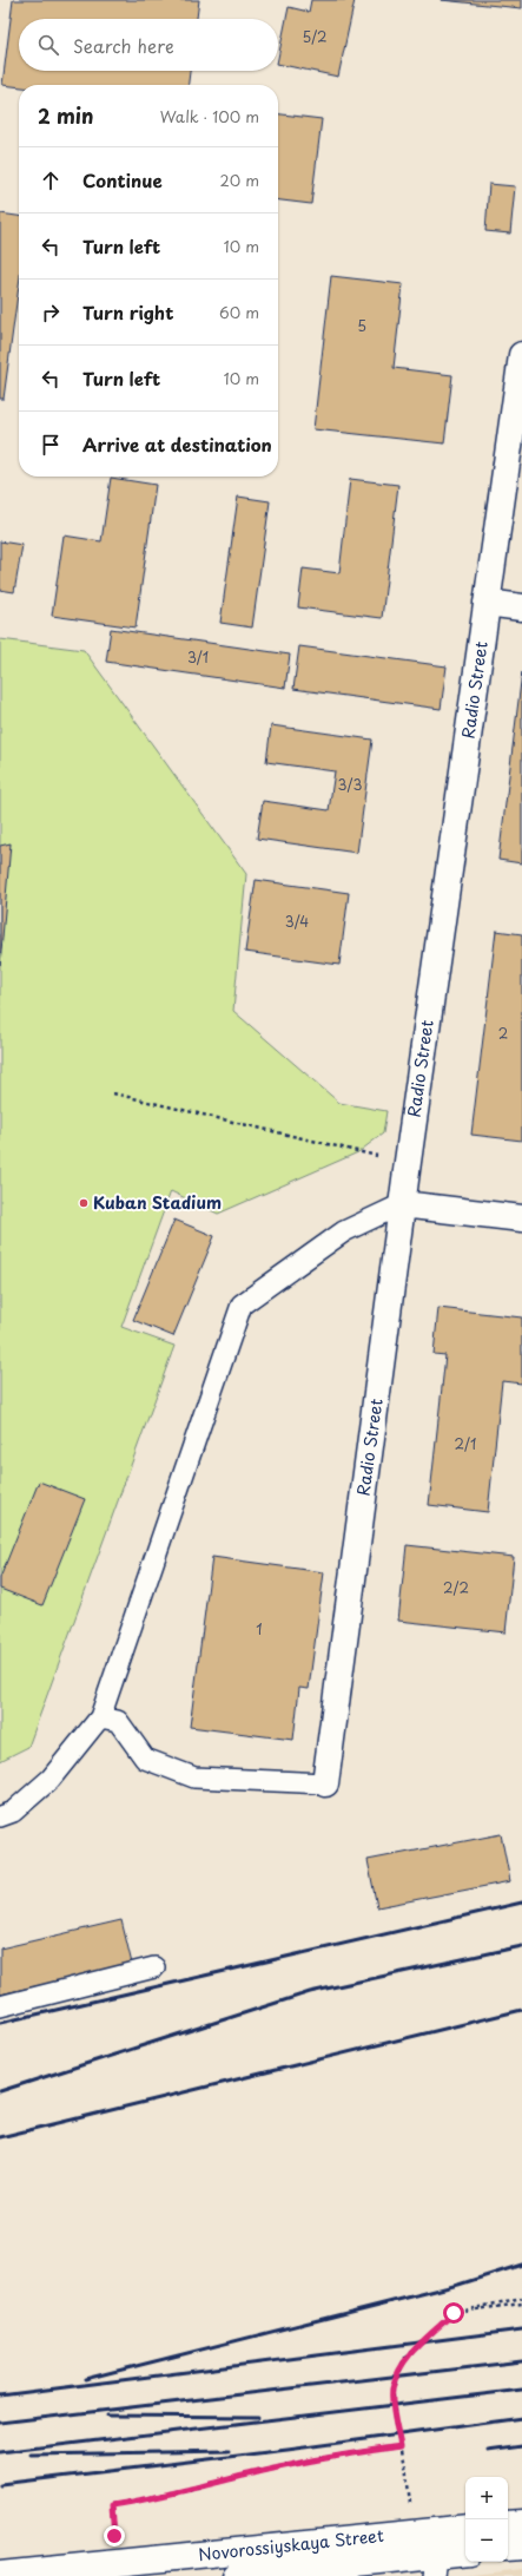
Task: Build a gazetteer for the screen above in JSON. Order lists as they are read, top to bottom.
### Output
{
  "streets": {
    "street": ["Radio Street", "Novorossiyskaya Street"]
  },
  "places": ["Kuban Stadium"],
  "house_numbers": [
    "5/2",
    "5",
    "3/1",
    "3/3",
    "3/4",
    "2",
    "2/1",
    "2/2",
    "1"
  ],
  "page": {
    "search": "Search here",
    "heading": ["2 min", "Walk · 100 m"],
    "list": [
      ["Continue", "20 m"],
      ["Turn left", "10 m"],
      ["Turn right", "60 m"],
      ["Turn left", "10 m"],
      "Arrive at destination"
    ],
    "map_buttons": ["+", "−"]
  }
}
